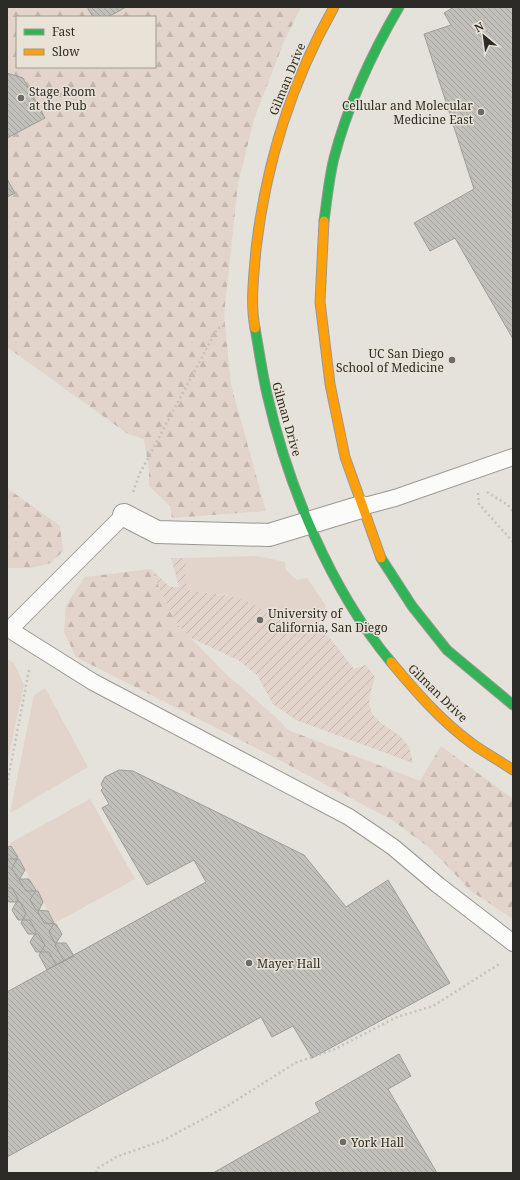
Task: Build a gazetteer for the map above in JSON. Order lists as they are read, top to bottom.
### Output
{
  "streets": {
    "main road": ["Gilman Drive"]
  },
  "places": [
    "Stage Room at the Pub",
    "Cellular and Molecular Medicine East",
    "UC San Diego School of Medicine",
    "University of California, San Diego",
    "Mayer Hall",
    "York Hall"
  ],
  "legend": ["Fast", "Slow"],
  "north": "top left"
}
